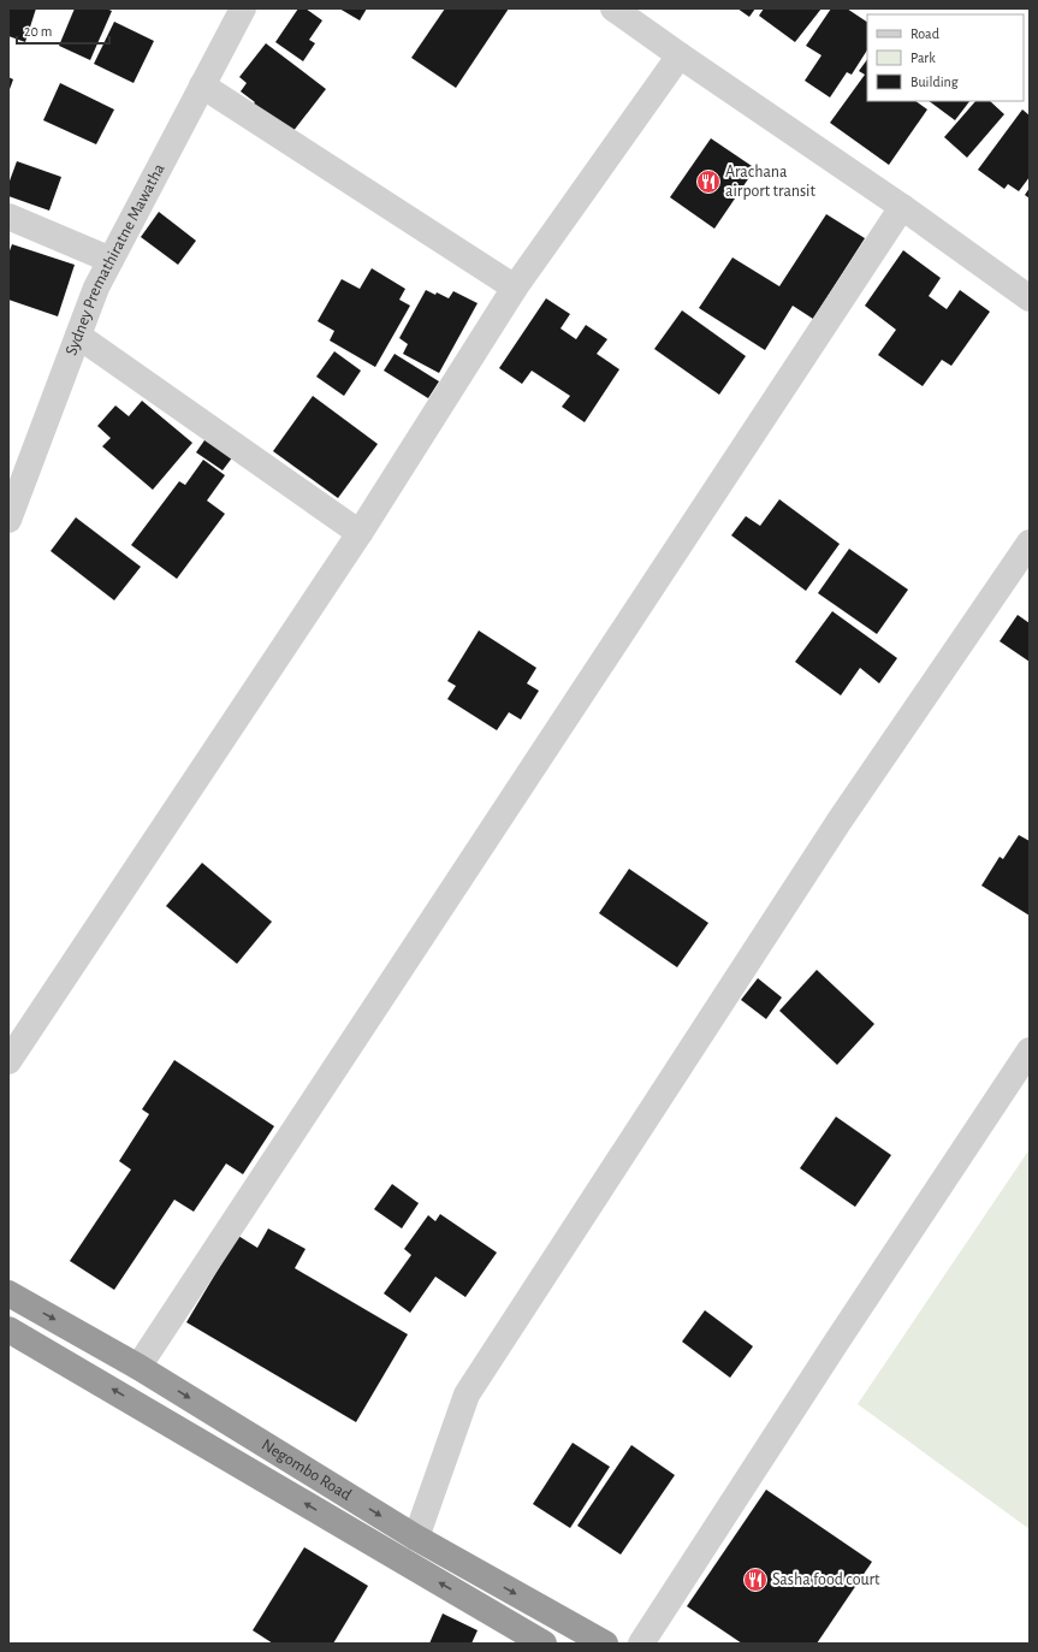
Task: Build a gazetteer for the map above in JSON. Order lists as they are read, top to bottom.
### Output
{
  "streets": {
    "highway": ["Negombo Road"],
    "street": ["Sydney Premathiratne Mawatha"]
  },
  "places": {
    "restaurant": ["Arachana airport transit", "Sasha food court"]
  },
  "legend": ["Road", "Park", "Building"],
  "scale_bar": "20 m"
}
